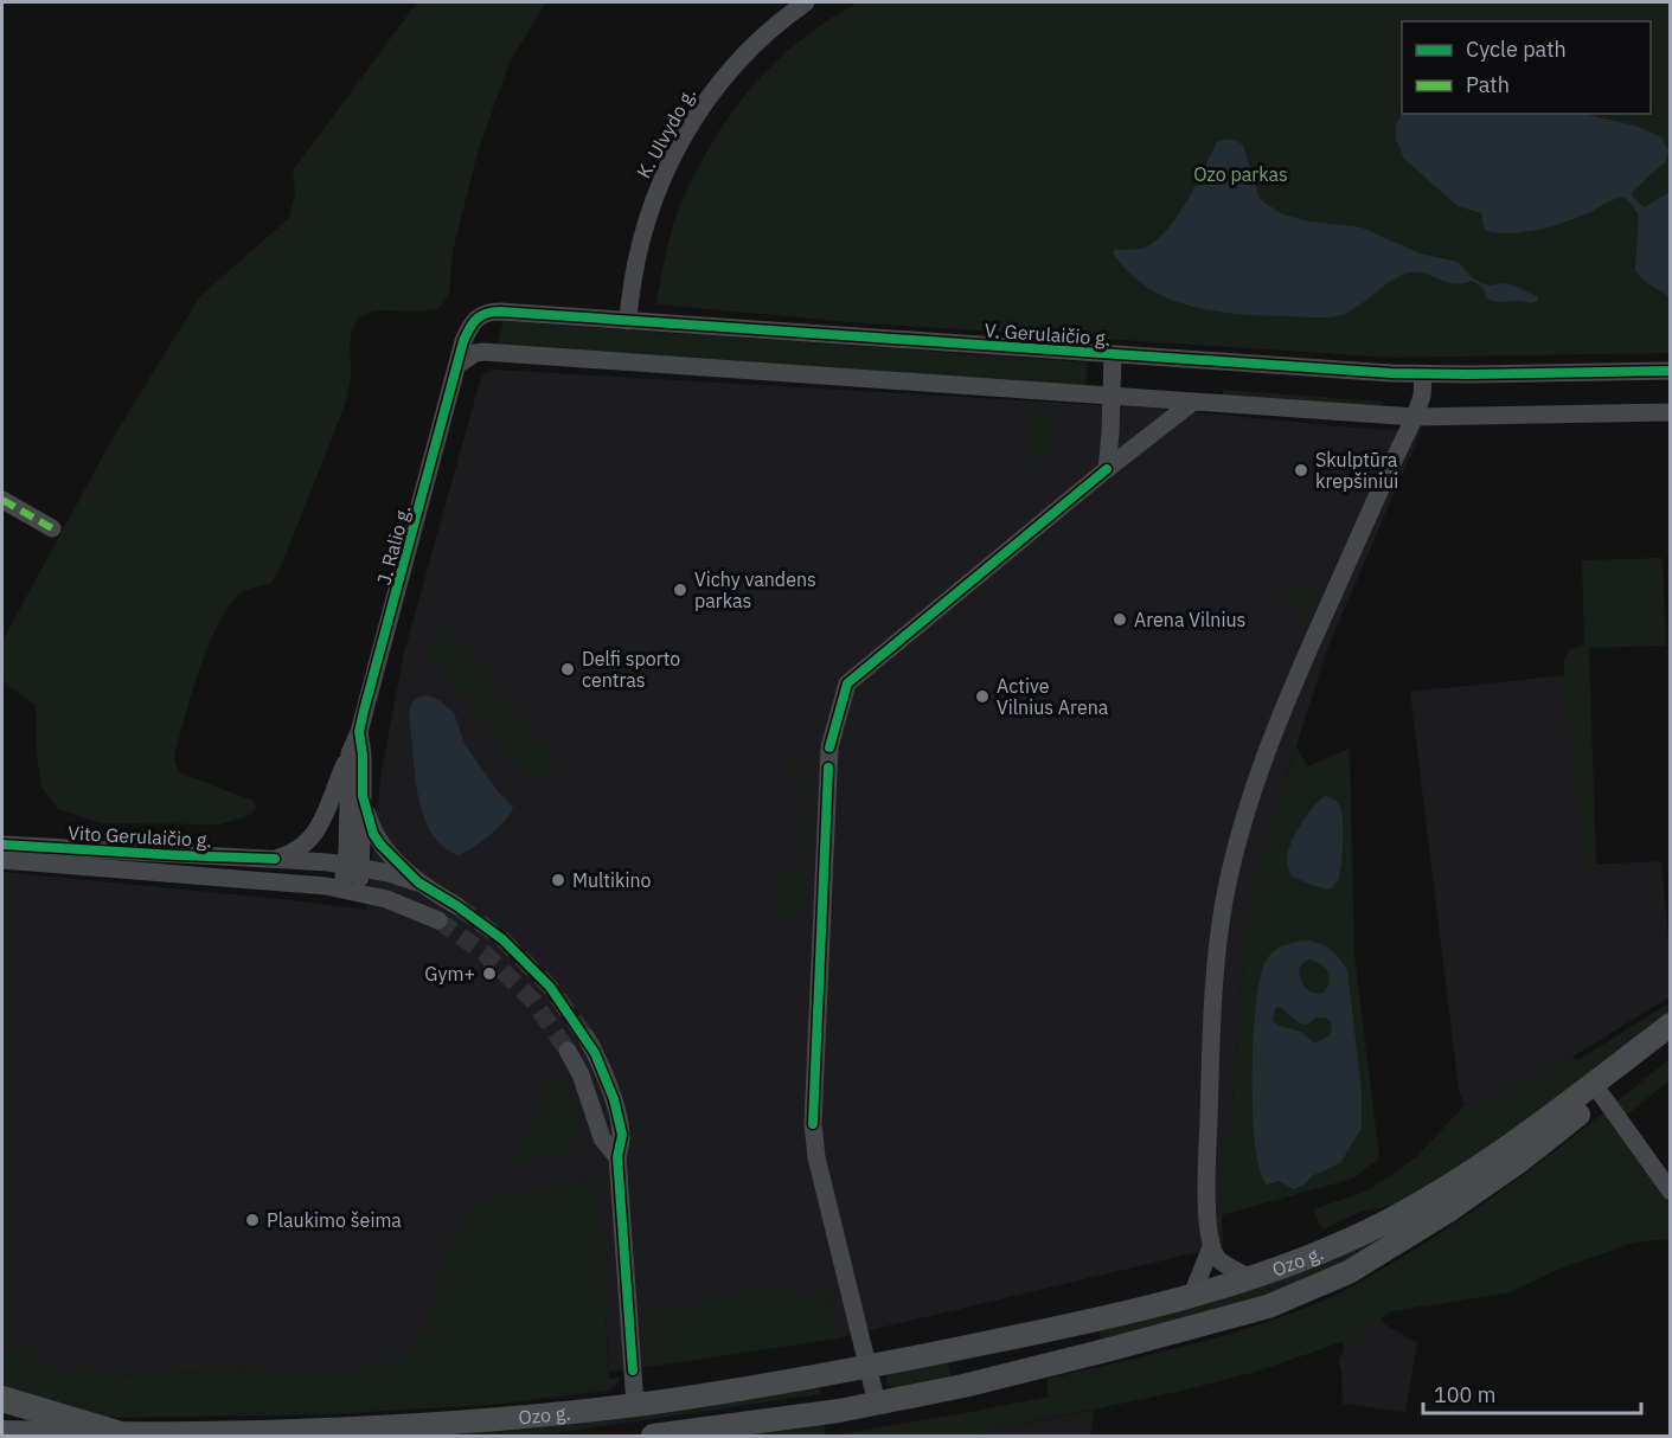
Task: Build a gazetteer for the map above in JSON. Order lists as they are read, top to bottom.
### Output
{
  "streets": {
    "main road": ["Ozo g."],
    "street": [
      "K. Ulvydo g.",
      "V. Gerulaičio g.",
      "J. Ralio g.",
      "Vito Gerulaičio g."
    ]
  },
  "crossings": [
    ["K. Ulvydo g.", "V. Gerulaičio g."],
    ["J. Ralio g.", "Vito Gerulaičio g."]
  ],
  "parks": ["Ozo parkas"],
  "places": [
    "Skulptūra krepšiniui",
    "Vichy vandens parkas",
    "Arena Vilnius",
    "Delfi sporto centras",
    "Active Vilnius Arena",
    "Multikino",
    "Gym+",
    "Plaukimo šeima"
  ],
  "legend": ["Cycle path", "Path"],
  "scale_bar": "100 m"
}
